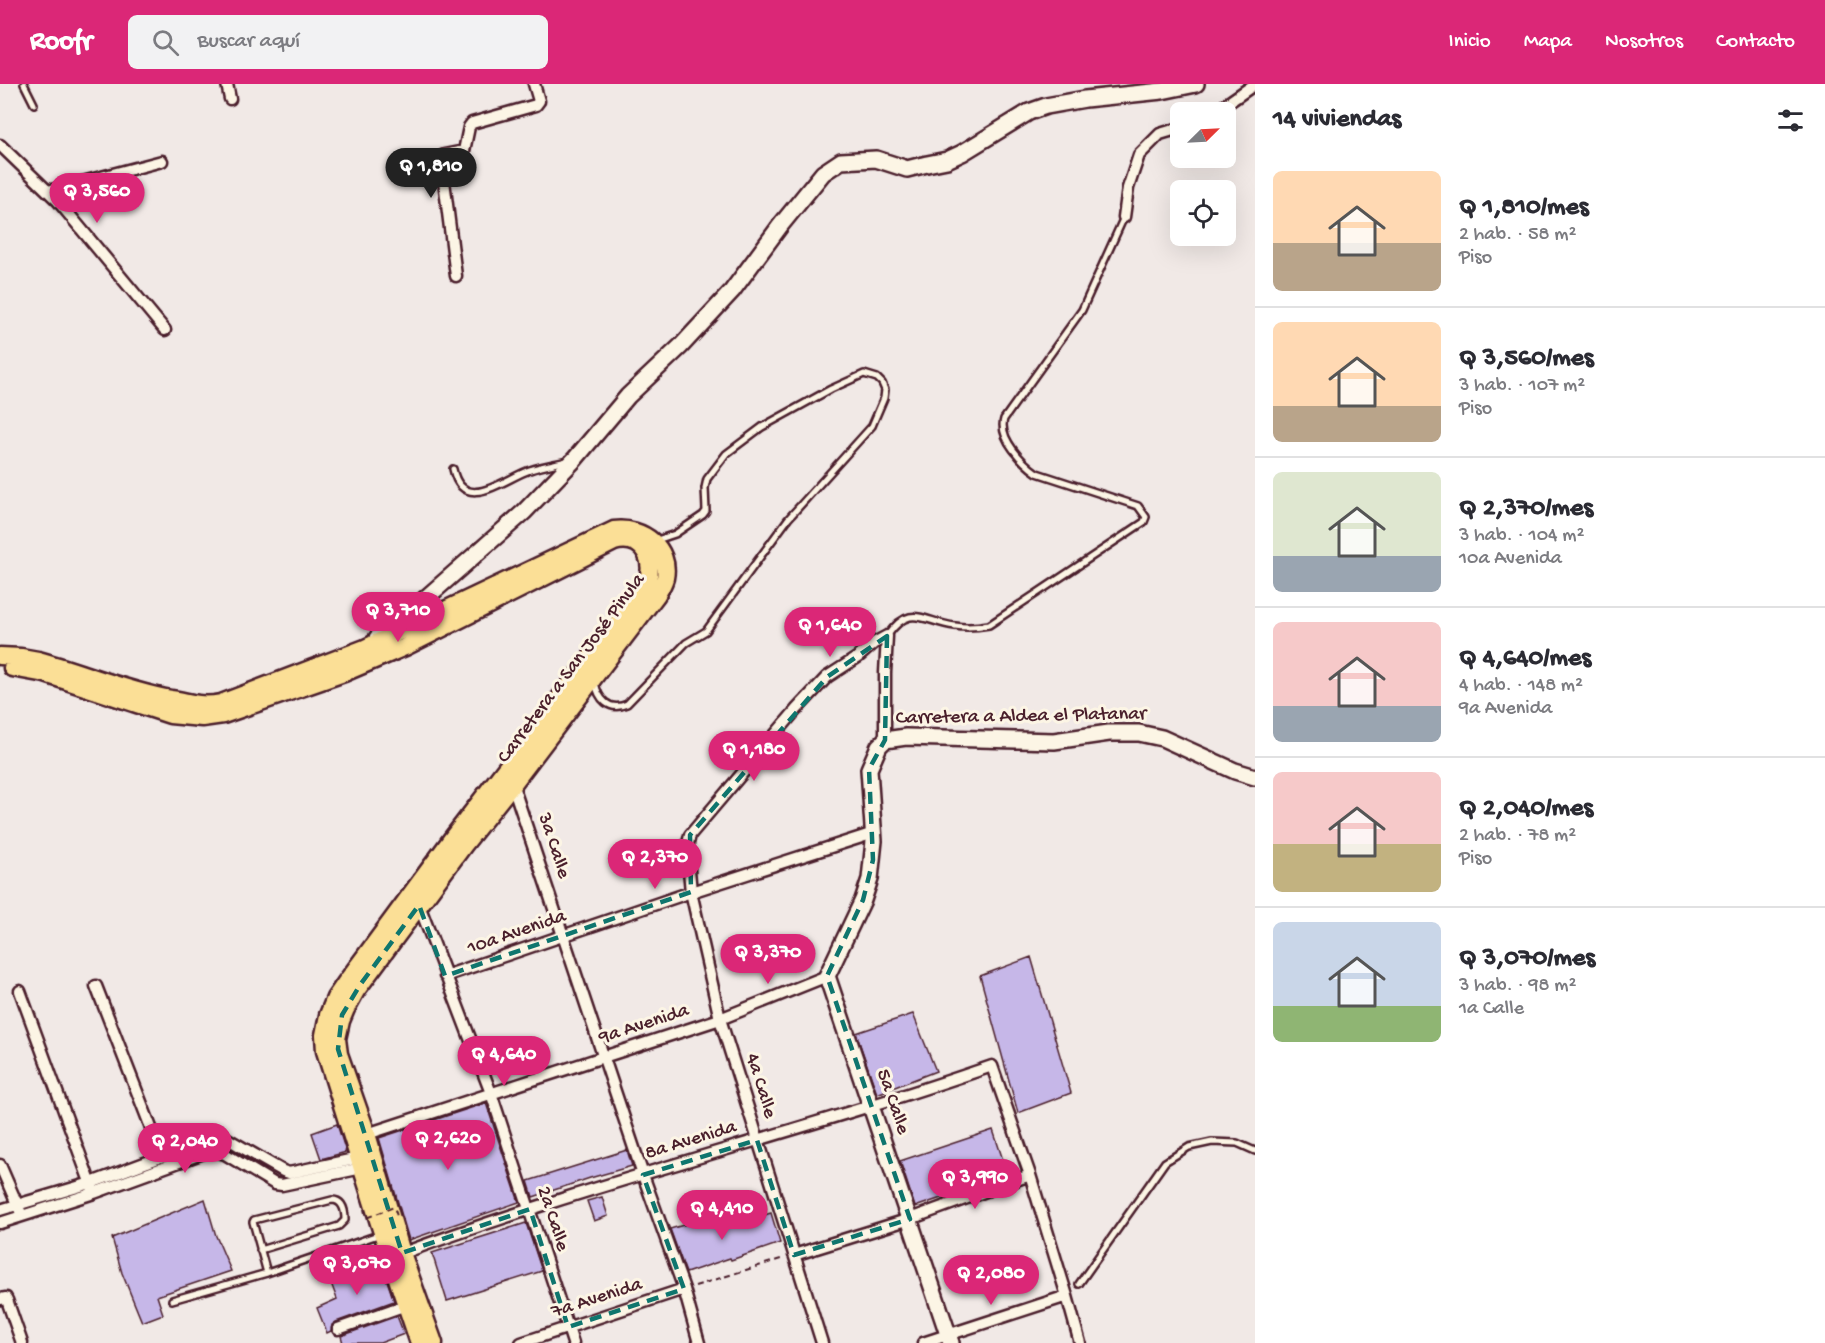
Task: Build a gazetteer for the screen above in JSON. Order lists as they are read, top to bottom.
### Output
{
  "streets": {
    "main road": ["Carretera a San José Pinula"],
    "street": [
      "Carretera a Aldea el Platanar",
      "3a Calle",
      "10a Avenida",
      "9a Avenida",
      "4a Calle",
      "5a Calle",
      "8a Avenida",
      "2a Calle",
      "7a Avenida"
    ]
  },
  "crossings": [
    ["Carretera a San José Pinula", "3a Calle"],
    ["Carretera a San José Pinula", "2a Calle"],
    ["Carretera a Aldea el Platanar", "10a Avenida"],
    ["Carretera a Aldea el Platanar", "9a Avenida"],
    ["Carretera a Aldea el Platanar", "5a Calle"],
    ["3a Calle", "10a Avenida"],
    ["3a Calle", "9a Avenida"],
    ["3a Calle", "8a Avenida"],
    ["3a Calle", "7a Avenida"],
    ["10a Avenida", "4a Calle"],
    ["10a Avenida", "2a Calle"],
    ["9a Avenida", "4a Calle"],
    ["9a Avenida", "5a Calle"],
    ["9a Avenida", "2a Calle"],
    ["4a Calle", "8a Avenida"],
    ["5a Calle", "8a Avenida"],
    ["8a Avenida", "2a Calle"],
    ["2a Calle", "7a Avenida"]
  ],
  "north": "top right",
  "page": {
    "header": "Roofr",
    "search": "Buscar aquí",
    "nav": [
      "Inicio",
      "Mapa",
      "Nosotros",
      "Contacto"
    ],
    "heading": "14 viviendas",
    "price": [
      "Q 1,810",
      "Q 3,560",
      "Q 3,710",
      "Q 1,640",
      "Q 1,180",
      "Q 2,370",
      "Q 3,370",
      "Q 4,640",
      "Q 2,620",
      "Q 2,040",
      "Q 3,990",
      "Q 4,410",
      "Q 3,070",
      "Q 2,080"
    ],
    "list": [
      {
        "name": "Q 1,810/mes",
        "note": "2 hab. · 58 m² · Piso"
      },
      {
        "name": "Q 3,560/mes",
        "note": "3 hab. · 107 m² · Piso"
      },
      {
        "name": "Q 2,370/mes",
        "note": "3 hab. · 104 m² · 10a Avenida"
      },
      {
        "name": "Q 4,640/mes",
        "note": "4 hab. · 148 m² · 9a Avenida"
      },
      {
        "name": "Q 2,040/mes",
        "note": "2 hab. · 78 m² · Piso"
      },
      {
        "name": "Q 3,070/mes",
        "note": "3 hab. · 98 m² · 1a Calle"
      }
    ]
  }
}
